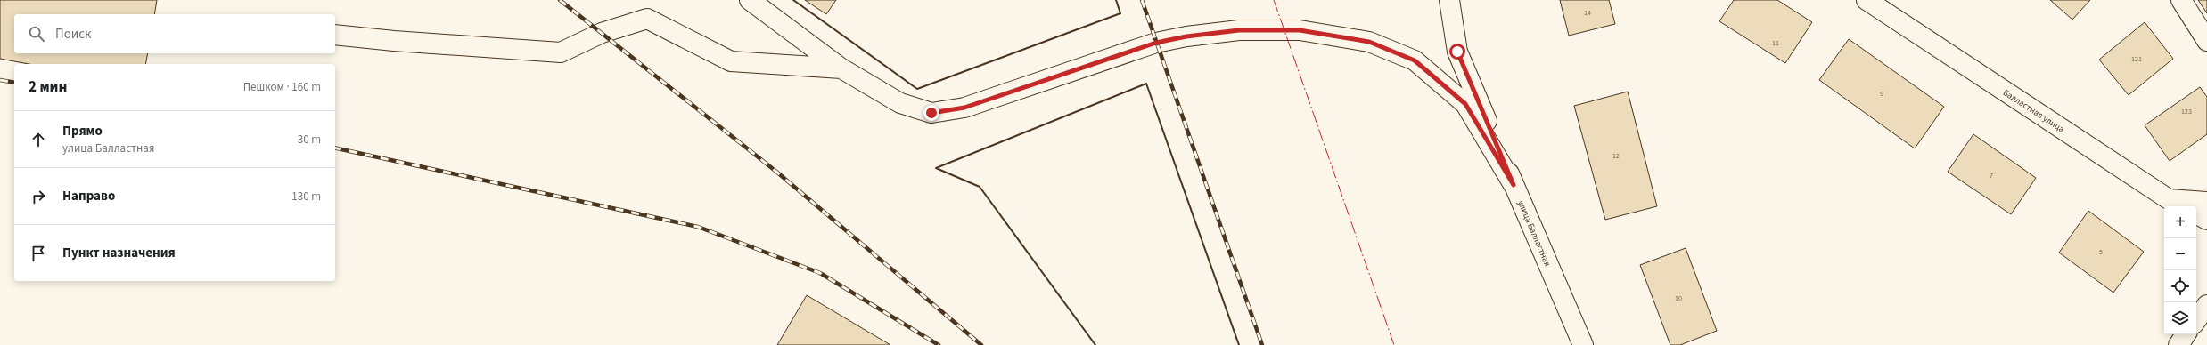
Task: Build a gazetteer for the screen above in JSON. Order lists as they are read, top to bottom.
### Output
{
  "streets": {
    "street": ["Балластная улица", "улица Балластная"]
  },
  "house_numbers": [
    "14",
    "11",
    "121",
    "9",
    "123",
    "12",
    "7",
    "5",
    "10"
  ],
  "page": {
    "search": "Поиск",
    "heading": ["2 мин", "Пешком · 160 m"],
    "list": [
      ["Прямо", "улица Балластная", "30 m"],
      ["Направо", "130 m"],
      "Пункт назначения"
    ],
    "map_buttons": ["+", "−"]
  }
}
